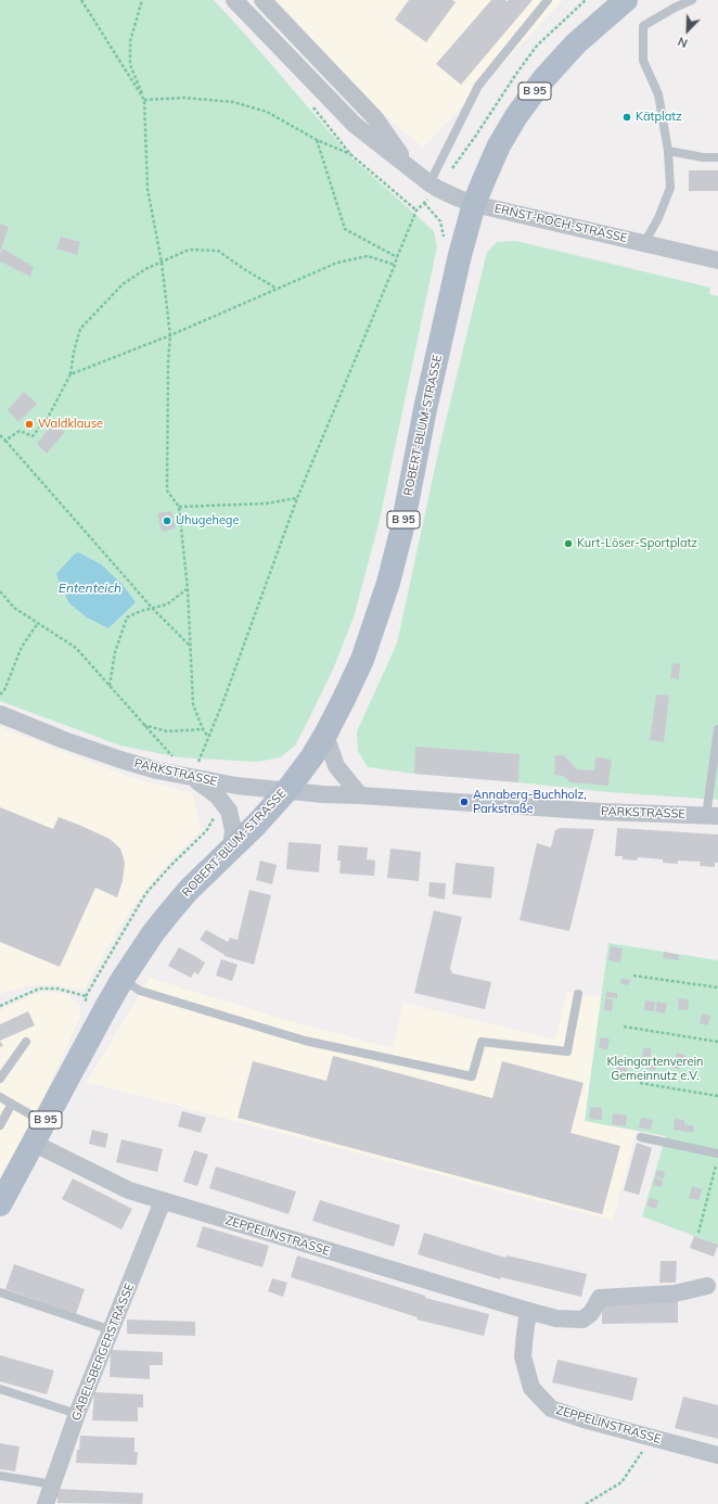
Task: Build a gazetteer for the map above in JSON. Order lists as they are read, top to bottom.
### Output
{
  "streets": {
    "main road": ["B 95", "ROBERT-BLUM-STRASSE"],
    "street": [
      "ERNST-ROCH-STRASSE",
      "PARKSTRASSE",
      "ZEPPELINSTRASSE",
      "GABELSBERGERSTRASSE"
    ]
  },
  "crossings": [
    ["ERNST-ROCH-STRASSE", "ROBERT-BLUM-STRASSE"],
    ["ROBERT-BLUM-STRASSE", "PARKSTRASSE"],
    ["ROBERT-BLUM-STRASSE", "ZEPPELINSTRASSE"],
    ["ZEPPELINSTRASSE", "GABELSBERGERSTRASSE"]
  ],
  "water": ["Ententeich"],
  "parks": ["Kleingartenverein Gemeinnutz e.V."],
  "places": [
    "Kätplatz",
    "Waldklause",
    "Uhugehege",
    "Kurt-Löser-Sportplatz",
    "Annaberg-Buchholz, Parkstraße"
  ],
  "north": "bottom left"
}
